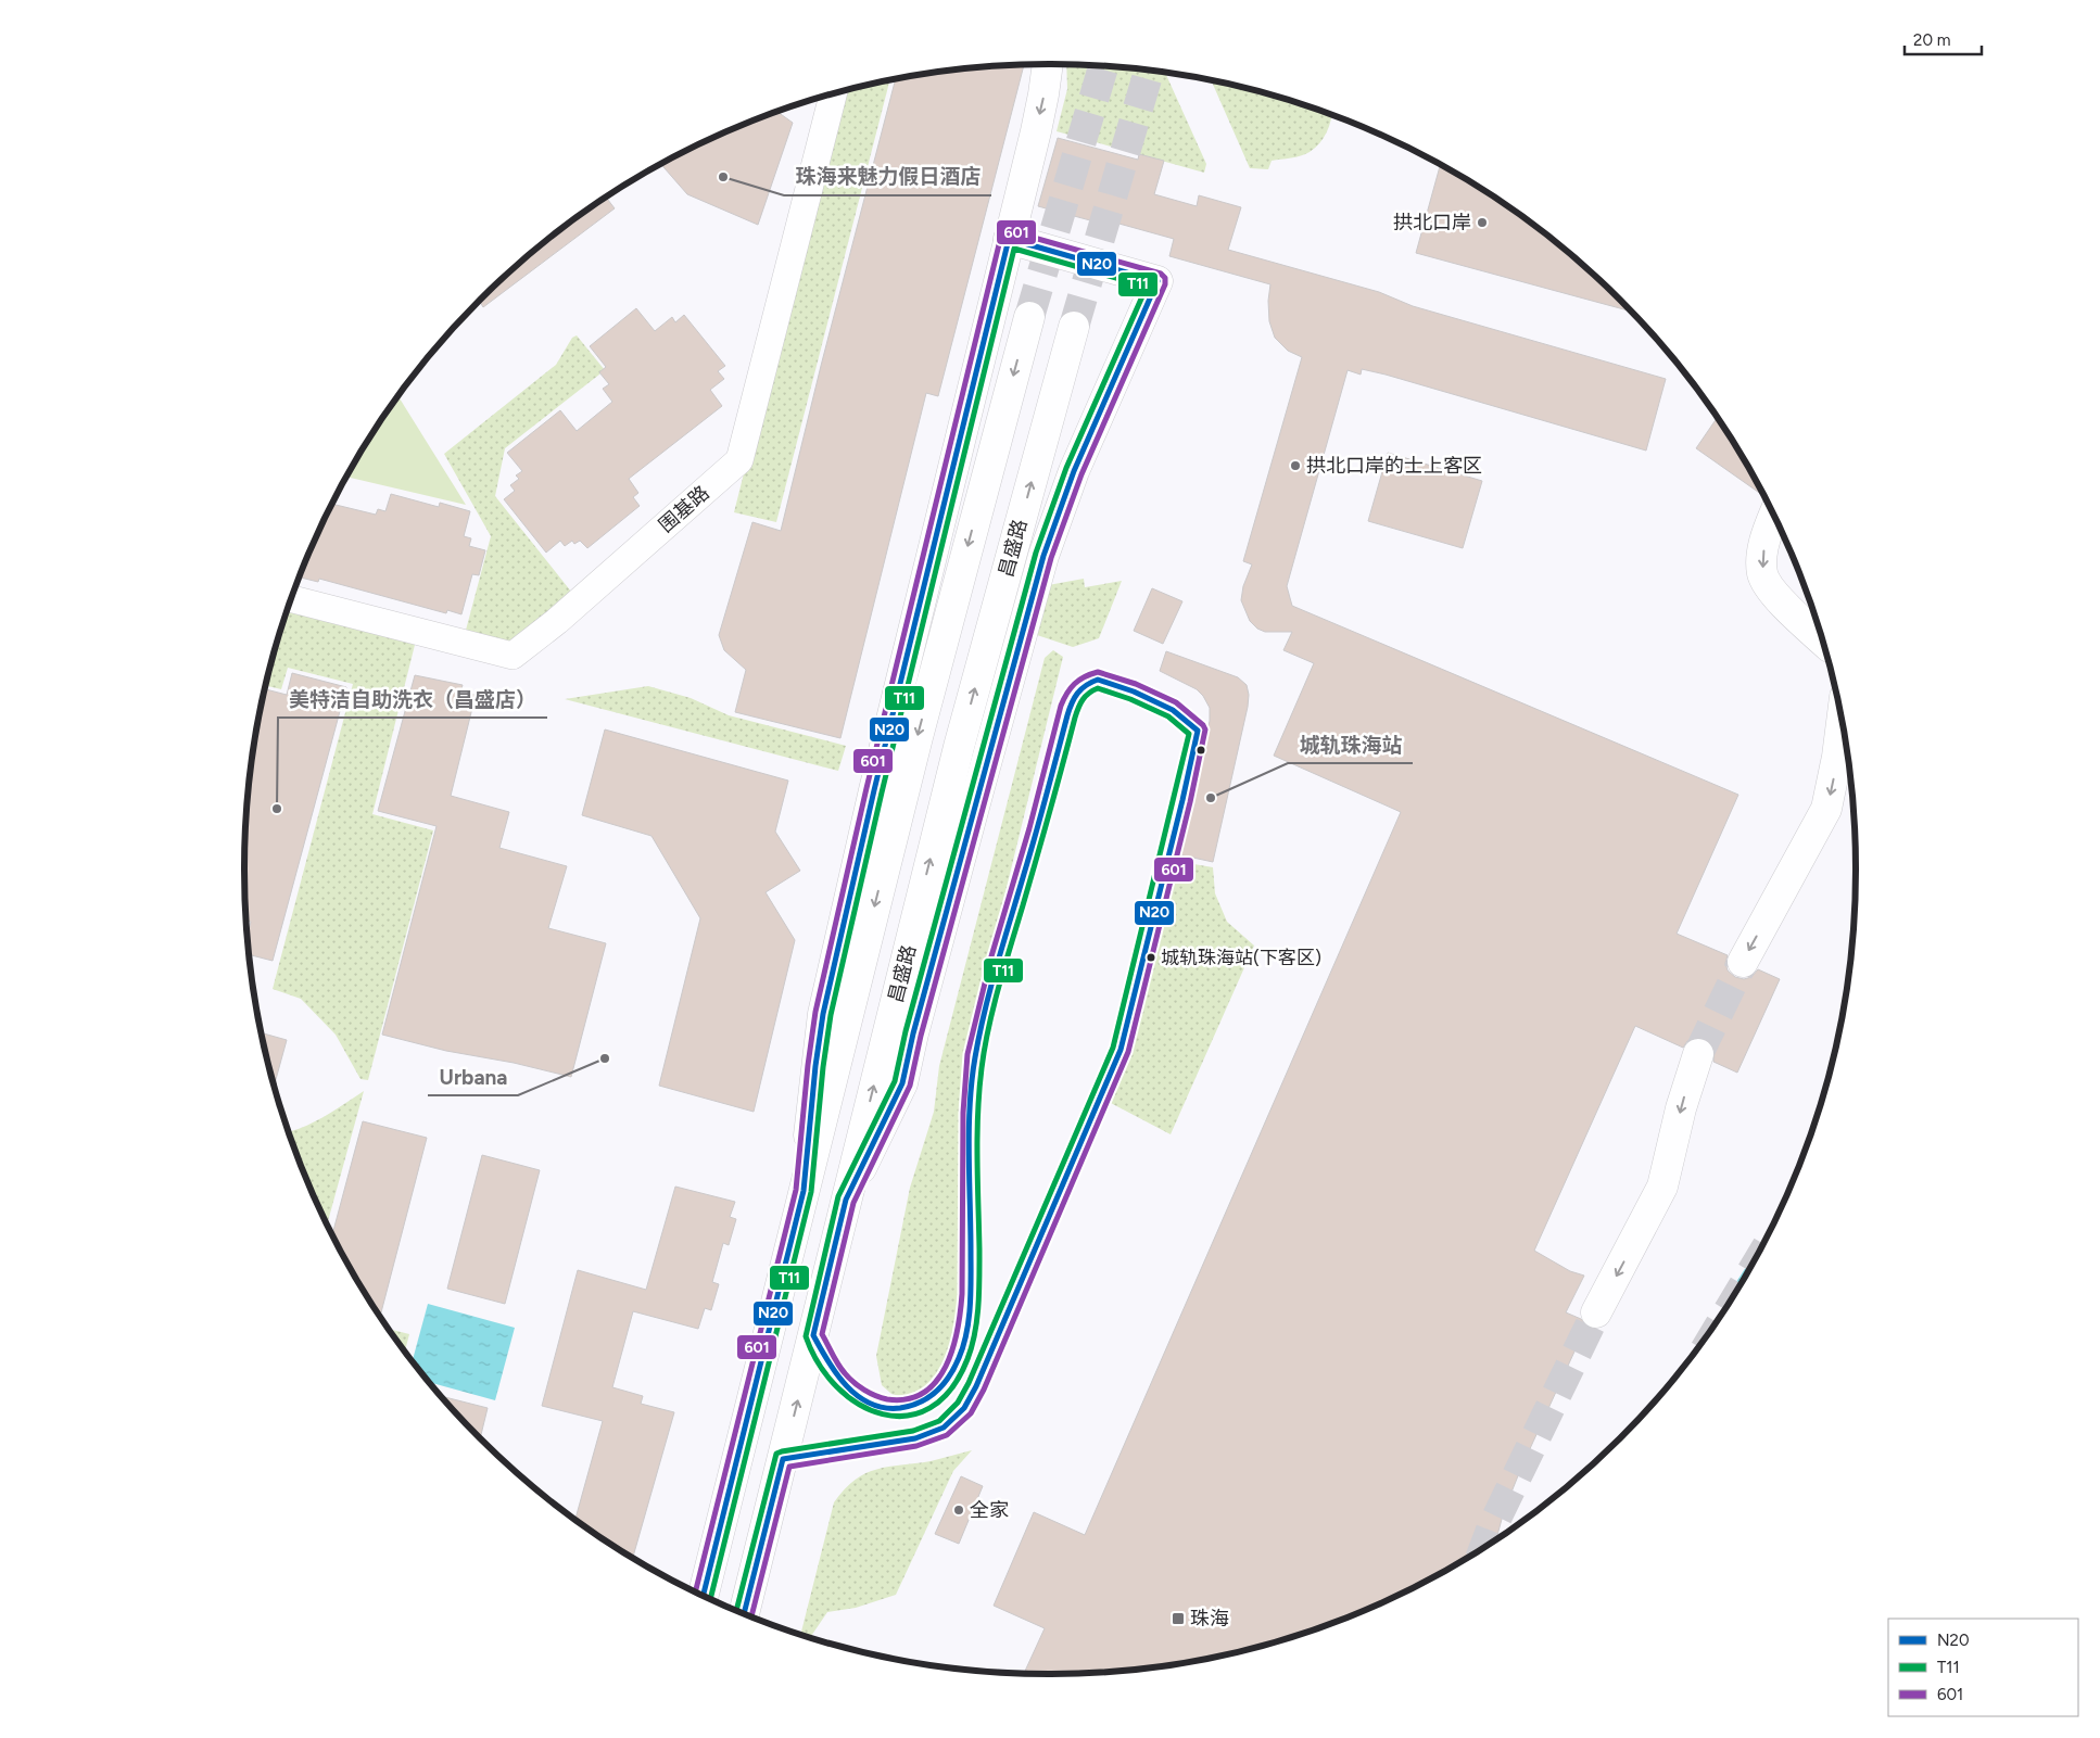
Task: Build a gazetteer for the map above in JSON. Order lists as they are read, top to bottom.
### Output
{
  "streets": {
    "main road": ["昌盛路"],
    "street": ["围基路"]
  },
  "places": {
    "other": [
      "珠海来魅力假日酒店",
      "拱北口岸",
      "拱北口岸的士上客区",
      "城轨珠海站",
      "美特洁自助洗衣（昌盛店）",
      "城轨珠海站(下客区)",
      "Urbana",
      "全家"
    ],
    "transit": ["珠海"]
  },
  "lines": ["transit line 601", "transit line N20", "transit line T11"],
  "legend": ["N20", "T11", "601"],
  "scale_bar": "20 m"
}
